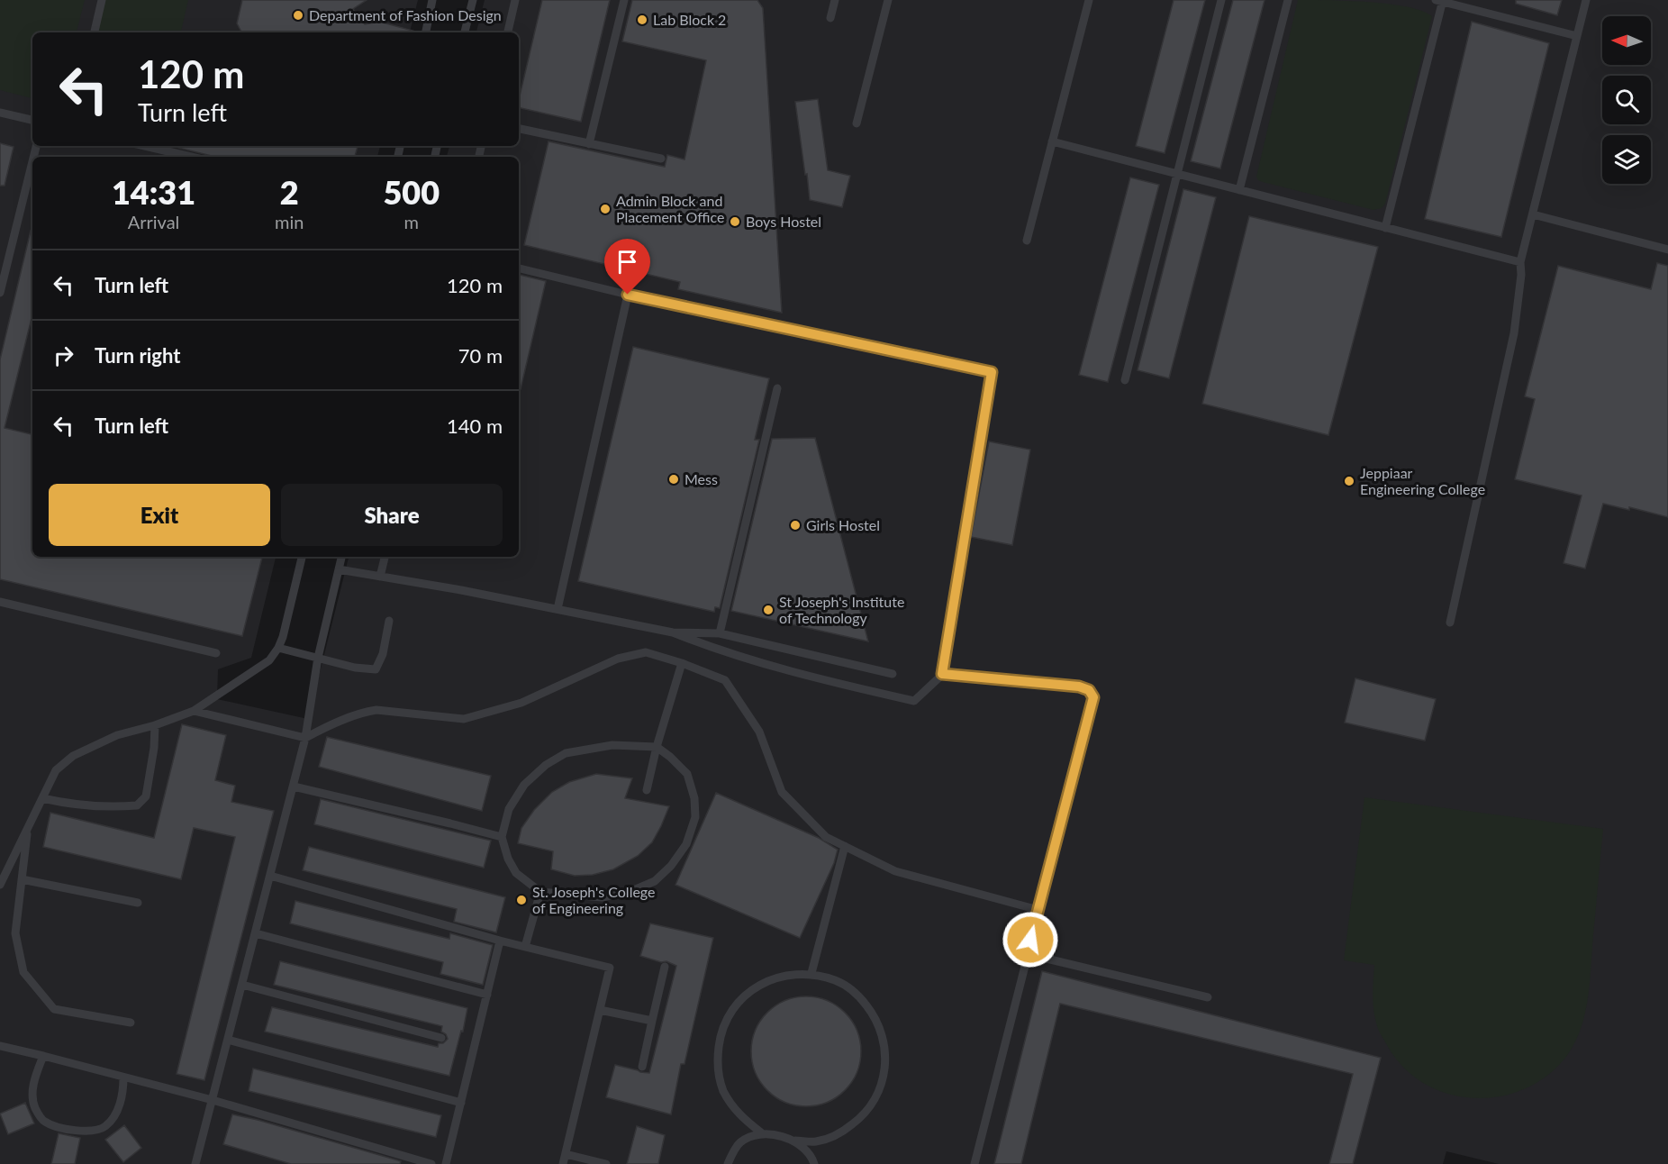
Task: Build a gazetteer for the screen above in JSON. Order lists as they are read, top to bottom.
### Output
{
  "places": [
    "Department of Fashion Design",
    "Lab Block 2",
    "Admin Block and Placement Office",
    "Boys Hostel",
    "Mess",
    "Jeppiaar Engineering College",
    "Girls Hostel",
    "St Joseph's Institute of Technology",
    "St. Joseph's College of Engineering"
  ],
  "north": "left",
  "page": {
    "turn": ["120 m", "Turn left"],
    "eta": [
      "14:31",
      "Arrival",
      "2",
      "min",
      "500",
      "m"
    ],
    "list": [
      {
        "name": "Turn left",
        "value": "120 m"
      },
      {
        "name": "Turn right",
        "value": "70 m"
      },
      {
        "name": "Turn left",
        "value": "140 m"
      }
    ],
    "buttons": ["Exit", "Share"]
  }
}
